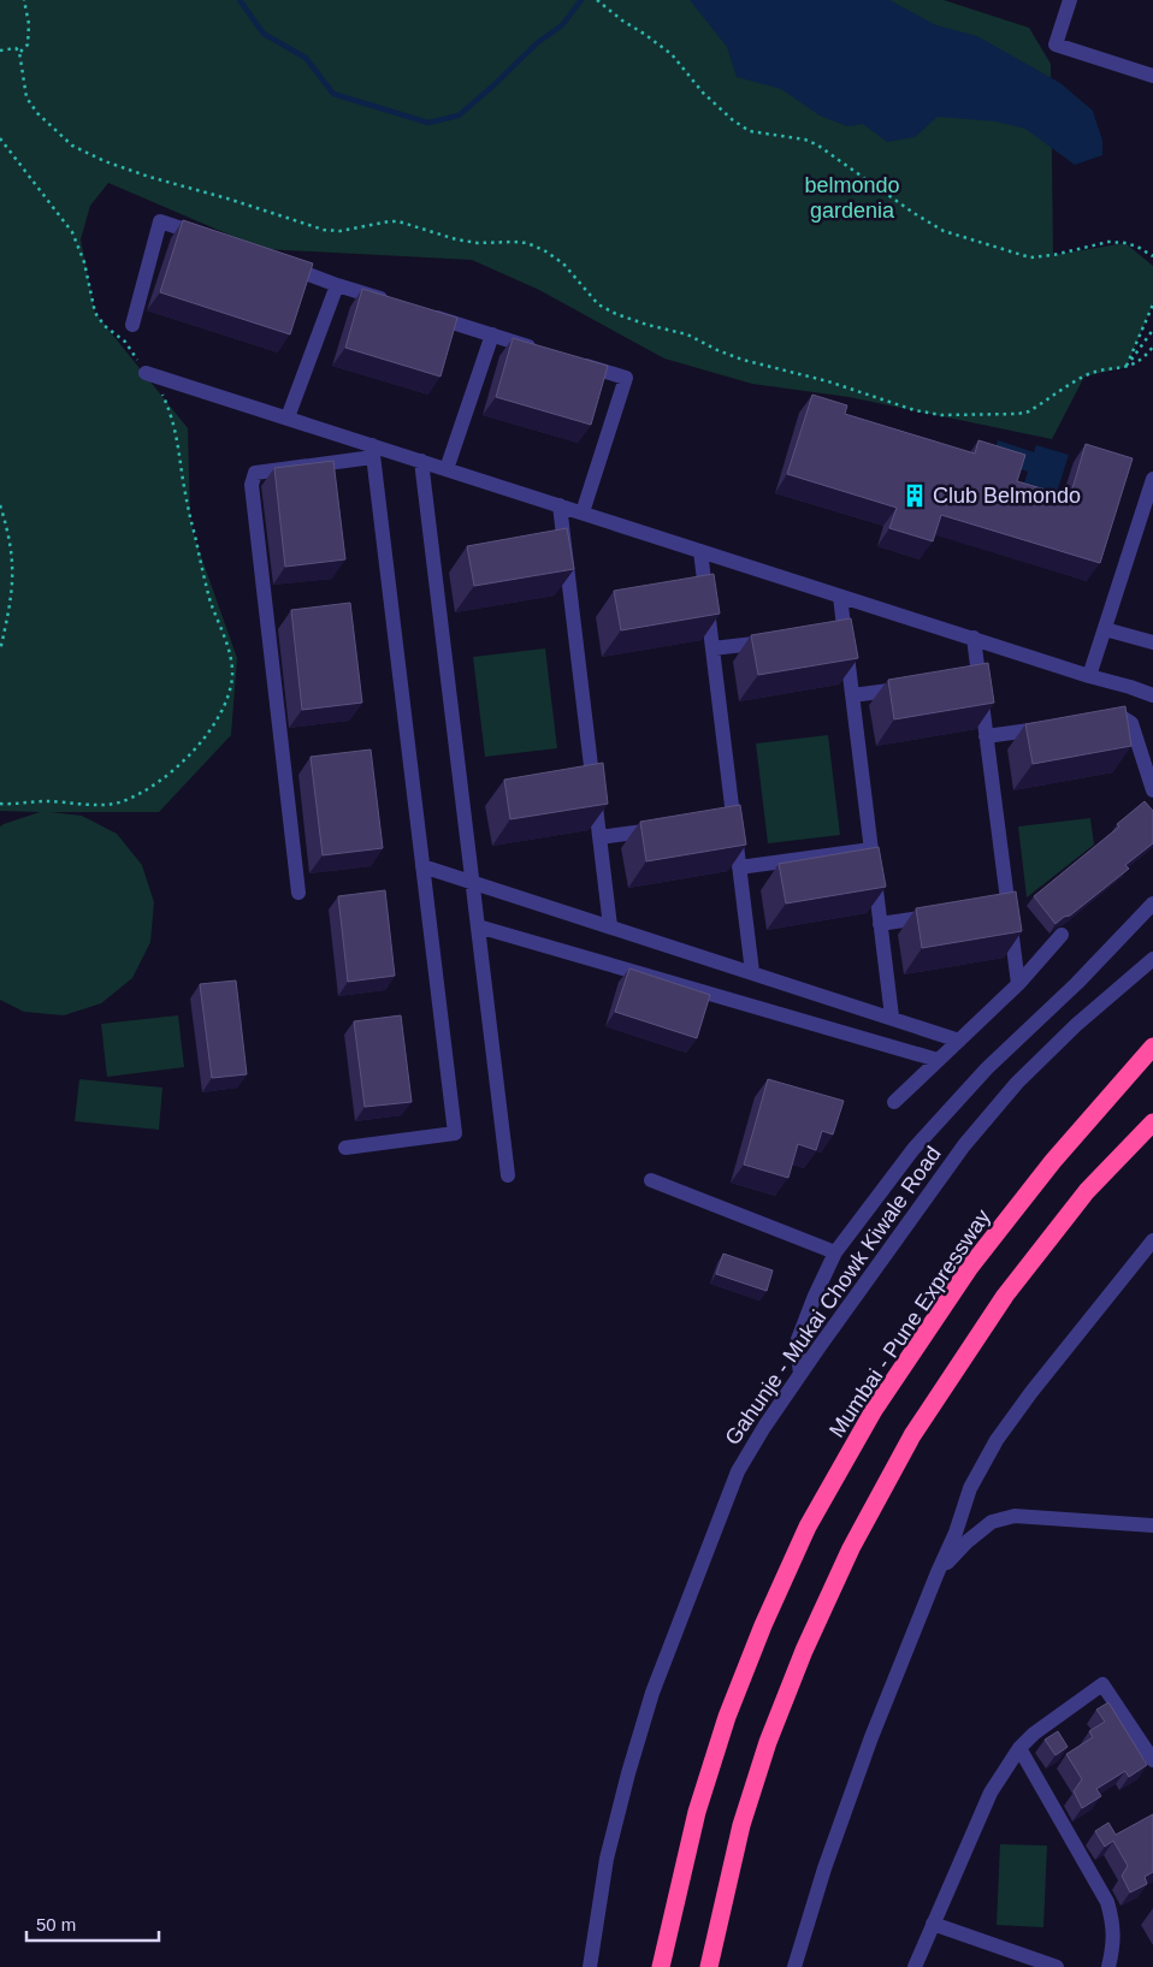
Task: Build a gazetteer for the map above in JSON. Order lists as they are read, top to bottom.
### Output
{
  "streets": {
    "highway": ["Mumbai - Pune Expressway"],
    "street": ["Gahunje - Mukai Chowk Kiwale Road"]
  },
  "parks": ["belmondo gardenia"],
  "places": {
    "building": ["Club Belmondo"]
  },
  "scale_bar": "50 m"
}
